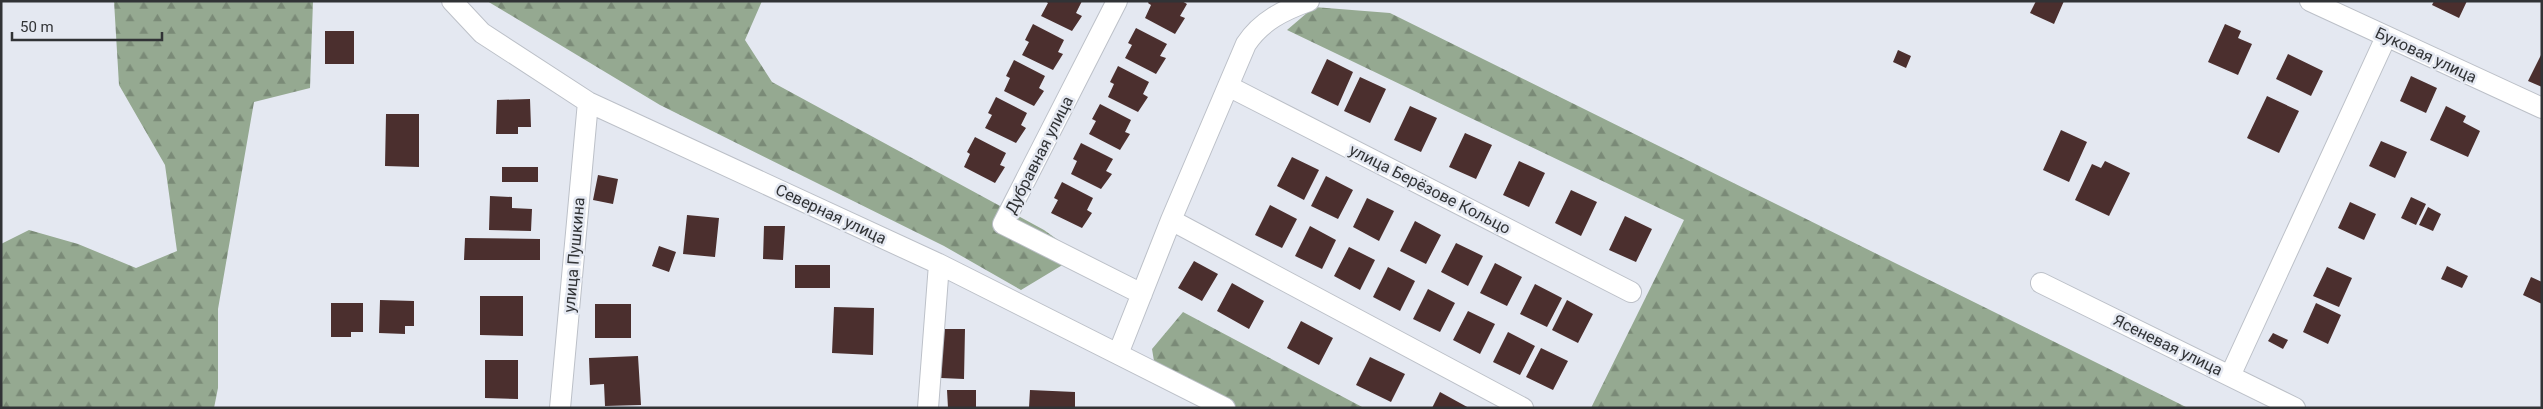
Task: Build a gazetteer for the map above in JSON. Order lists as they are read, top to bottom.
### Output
{
  "streets": {
    "street": [
      "Буковая улица",
      "Дубравная улица",
      "улица Берёзове Кольцо",
      "Северная улица",
      "улица Пушкина",
      "Ясеневая улица"
    ]
  },
  "crossings": [
    ["Северная улица", "улица Пушкина"]
  ],
  "scale_bar": "50 m"
}
